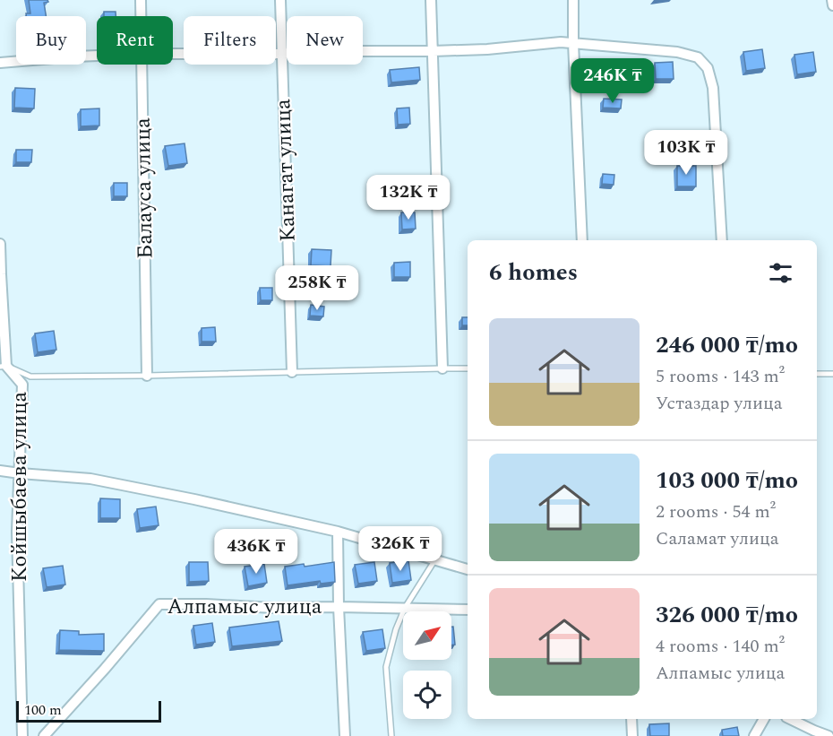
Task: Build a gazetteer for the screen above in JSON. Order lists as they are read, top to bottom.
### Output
{
  "streets": {
    "street": [
      "Канагат улица",
      "Балауса улица",
      "Койшыбаева улица",
      "Алпамыс улица"
    ]
  },
  "scale_bar": "100 m",
  "north": "top right",
  "page": {
    "chip": [
      "Buy",
      "Rent",
      "Filters",
      "New"
    ],
    "price": [
      "246K ₸",
      "103K ₸",
      "132K ₸",
      "258K ₸",
      "326K ₸",
      "436K ₸"
    ],
    "heading": "6 homes",
    "list": [
      {
        "name": "246 000 ₸/mo",
        "note": "5 rooms · 143 m² · Устаздар улица"
      },
      {
        "name": "103 000 ₸/mo",
        "note": "2 rooms · 54 m² · Саламат улица"
      },
      {
        "name": "326 000 ₸/mo",
        "note": "4 rooms · 140 m² · Алпамыс улица"
      }
    ],
    "scale": "100 m"
  }
}
